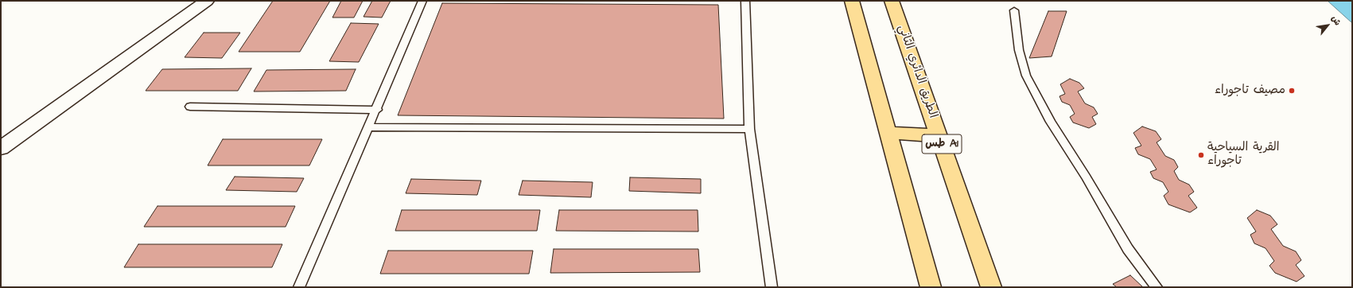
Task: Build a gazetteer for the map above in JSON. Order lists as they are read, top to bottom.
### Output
{
  "streets": {
    "highway": ["الطريق الدائري الثاني", "طس A1"]
  },
  "places": ["مصيف تاجوراء", "القرية السياحية تاجوراء"],
  "north": "top right"
}
